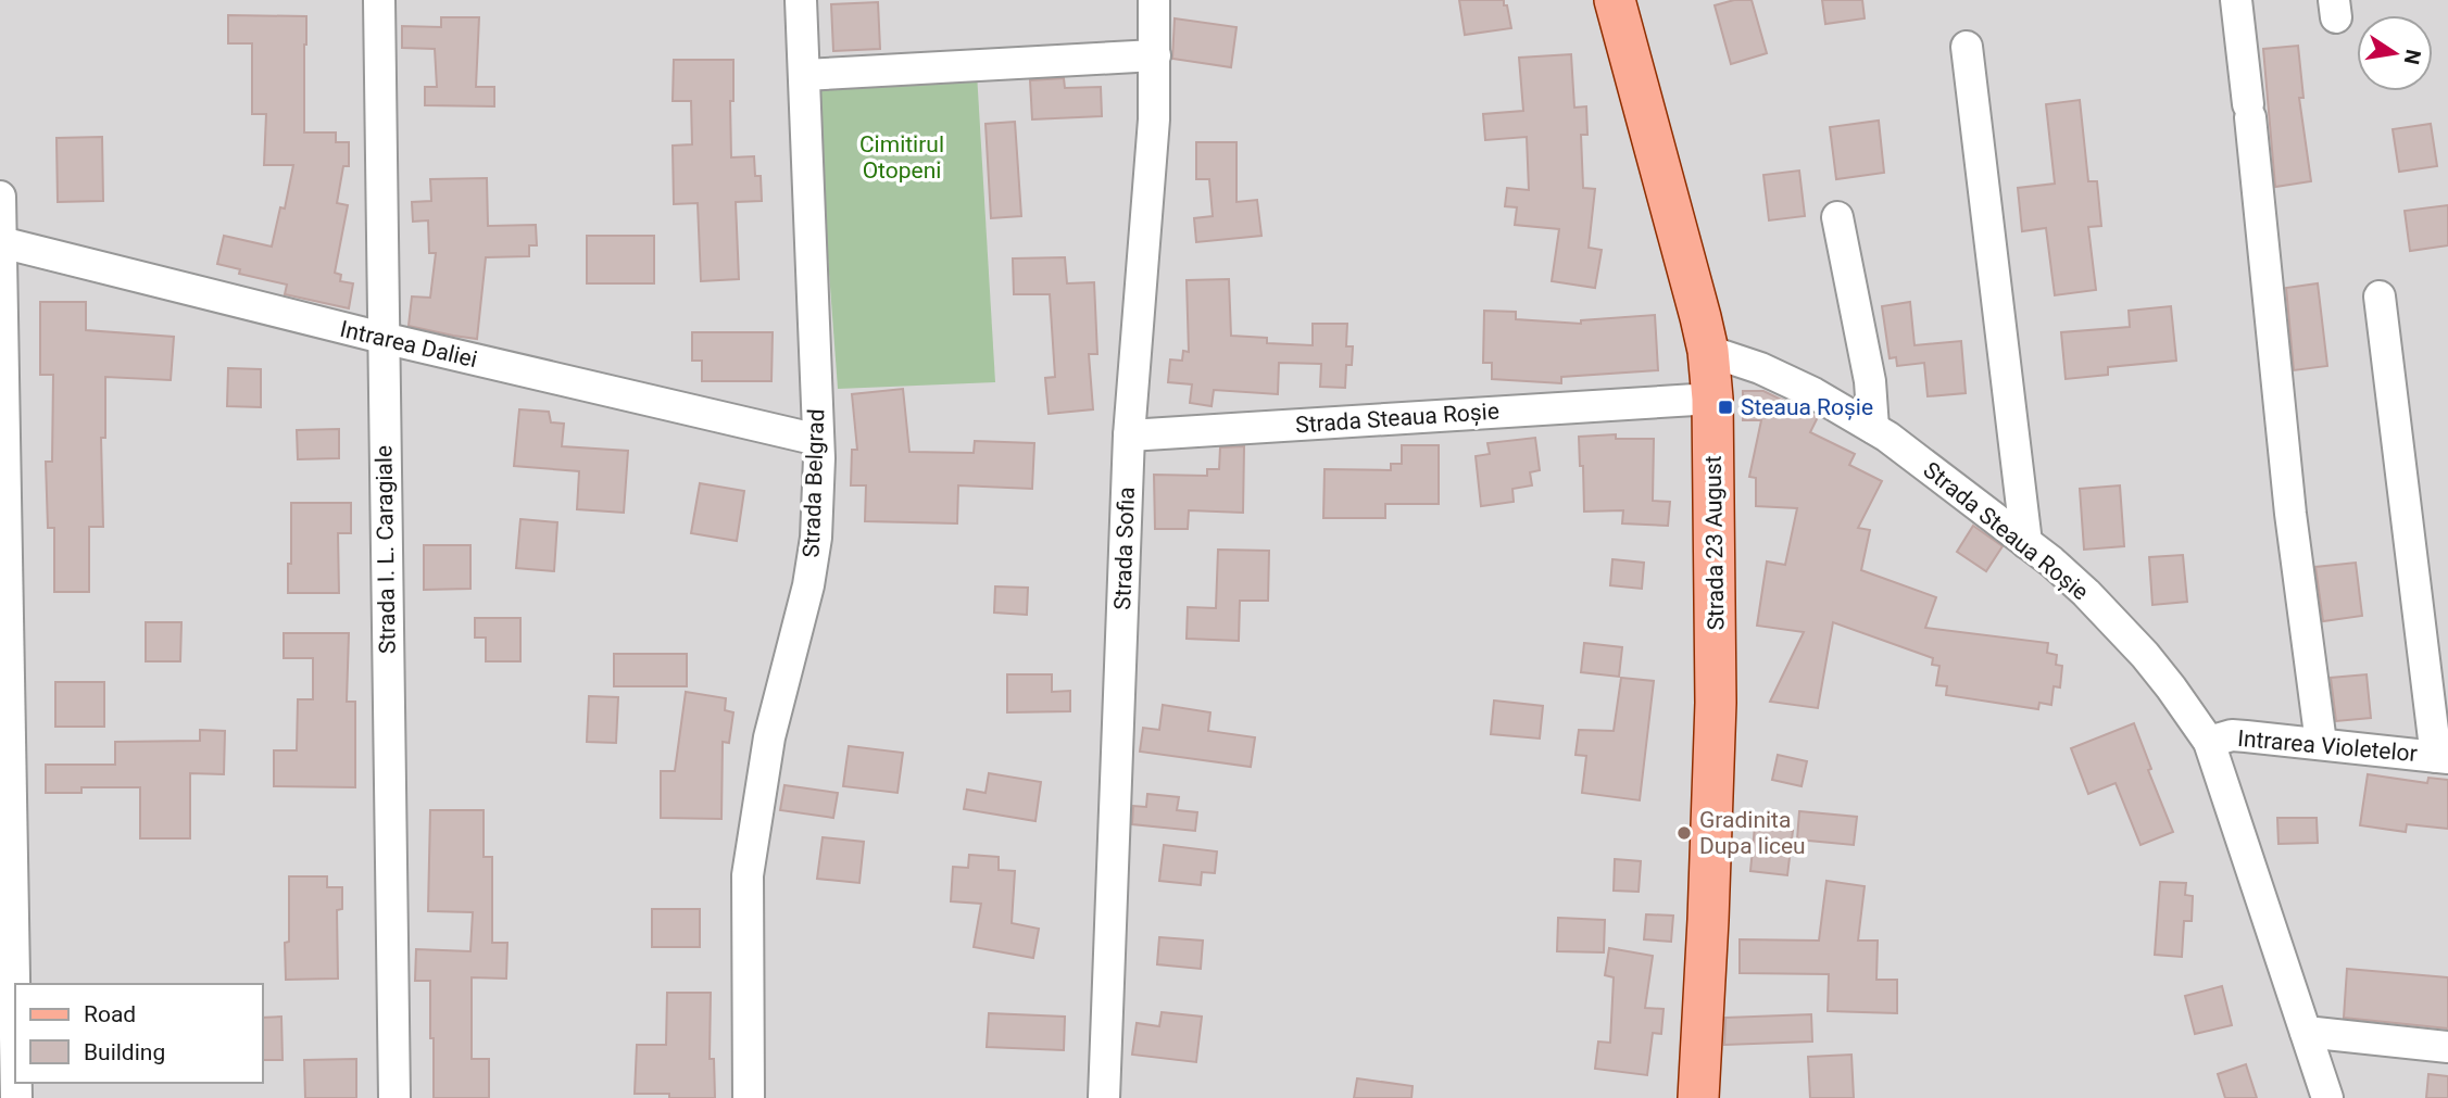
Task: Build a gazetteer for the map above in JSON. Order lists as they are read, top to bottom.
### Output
{
  "streets": {
    "main road": ["Strada 23 August"],
    "street": [
      "Intrarea Daliei",
      "Strada Steaua Roșie",
      "Strada Belgrad",
      "Strada Sofia",
      "Strada I. L. Caragiale",
      "Intrarea Violetelor"
    ]
  },
  "crossings": [
    ["Intrarea Daliei", "Strada Belgrad"],
    ["Intrarea Daliei", "Strada I. L. Caragiale"],
    ["Strada Steaua Roșie", "Strada 23 August"],
    ["Strada Steaua Roșie", "Strada Sofia"],
    ["Strada Steaua Roșie", "Intrarea Violetelor"]
  ],
  "parks": ["Cimitirul Otopeni"],
  "places": {
    "transit": ["Steaua Roșie"],
    "other": ["Gradinita Dupa liceu"]
  },
  "legend": ["Road", "Building"],
  "north": "right"
}
